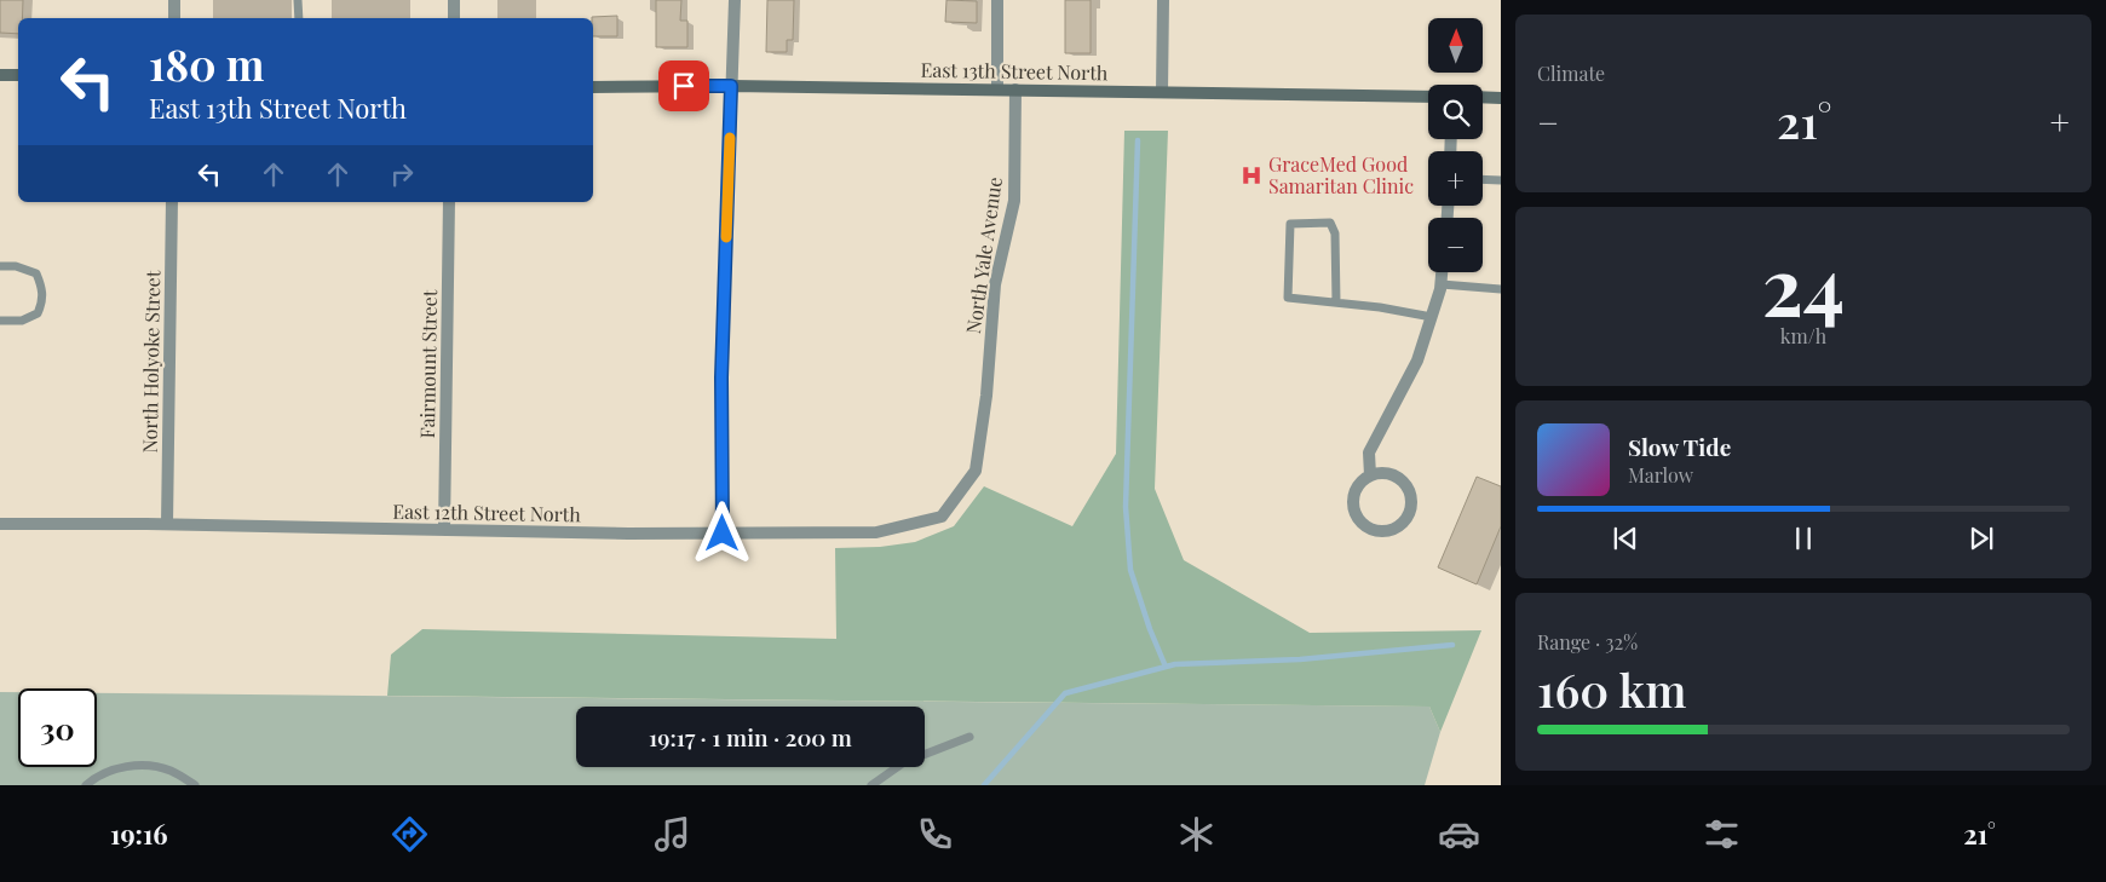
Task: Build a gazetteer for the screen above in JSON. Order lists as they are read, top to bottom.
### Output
{
  "streets": {
    "main road": ["East 13th Street North"],
    "street": [
      "North Yale Avenue",
      "North Holyoke Street",
      "Fairmount Street",
      "East 12th Street North"
    ]
  },
  "crossings": [
    ["East 13th Street North", "North Yale Avenue"],
    ["North Yale Avenue", "East 12th Street North"],
    ["North Holyoke Street", "East 12th Street North"],
    ["Fairmount Street", "East 12th Street North"]
  ],
  "places": {
    "hospital": ["GraceMed Good Samaritan Clinic"]
  },
  "north": "top",
  "page": {
    "tile": [
      "Climate",
      ["24", "km/h"],
      ["Range · 32%", "160 km"]
    ],
    "map_buttons": ["+", "−"],
    "turn": ["180 m", "East 13th Street North"],
    "heat": ["−", "21°", "+"],
    "song": ["Slow Tide", "Marlow"],
    "limit": "30",
    "trip": "19:17 · 1 min · 200 m",
    "tabs": ["19:16", "21°"]
  }
}
